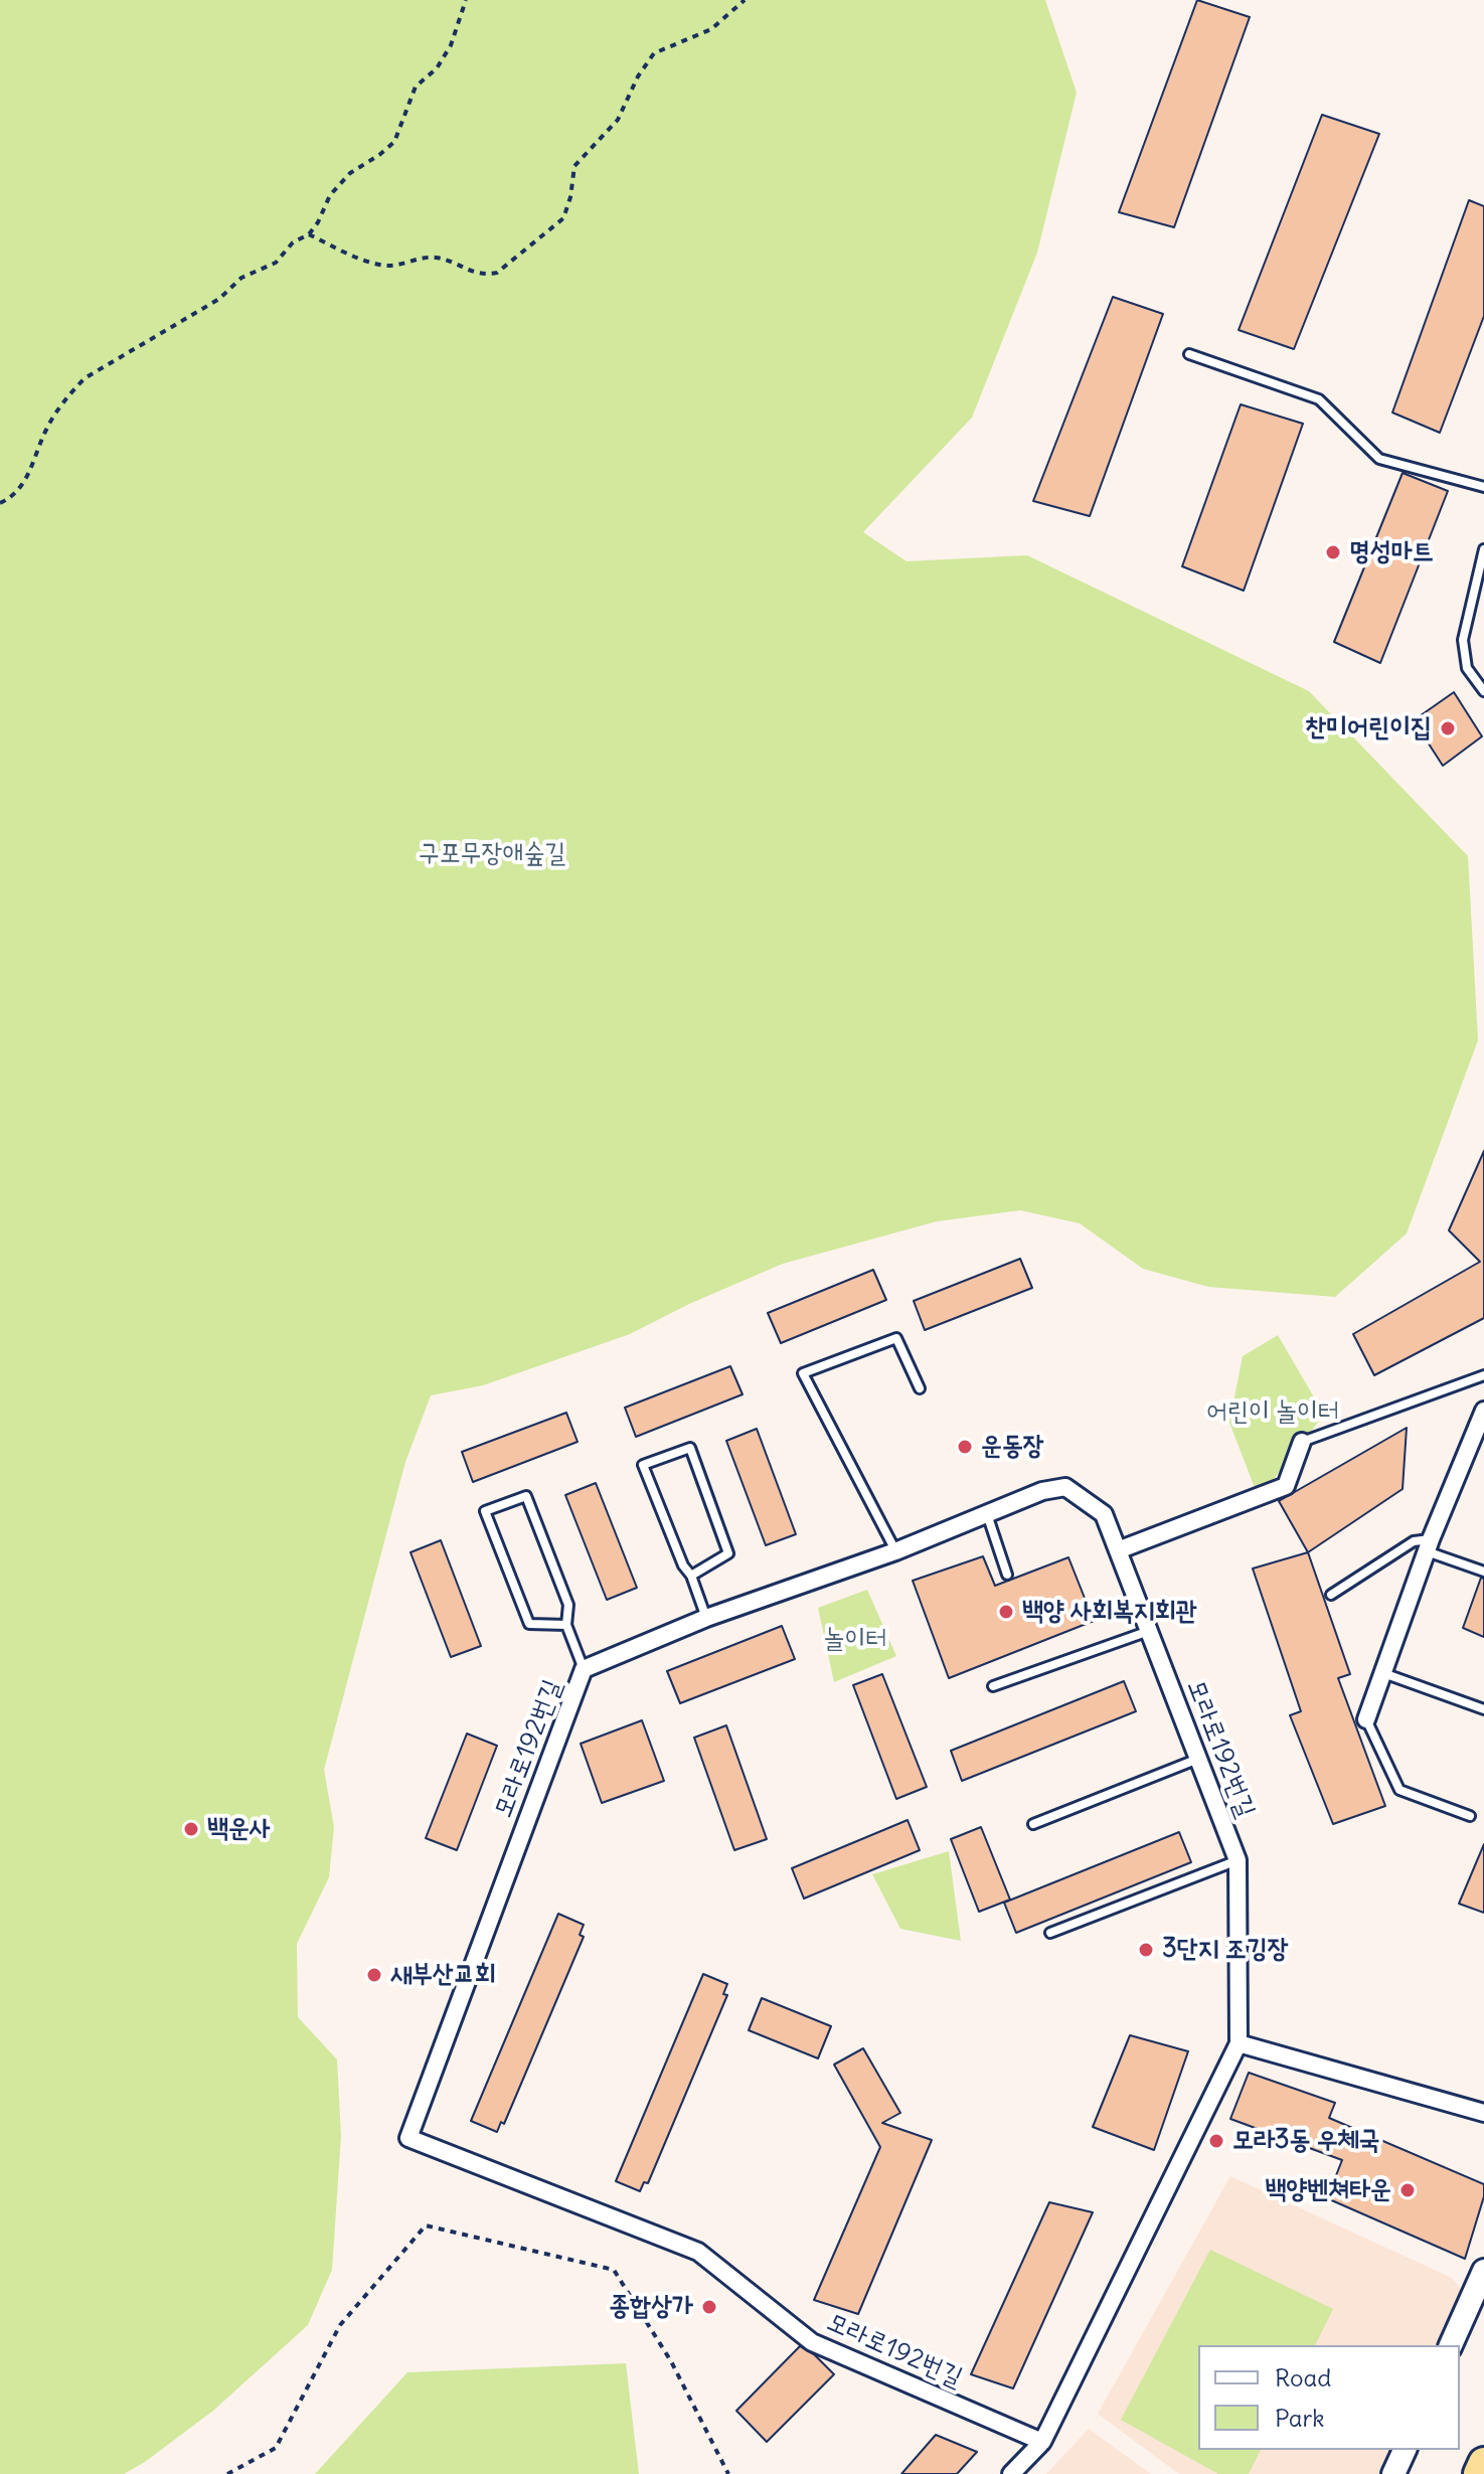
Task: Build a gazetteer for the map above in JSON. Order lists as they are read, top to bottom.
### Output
{
  "streets": {
    "street": ["모라로192번길"]
  },
  "parks": ["구포무장애숲길", "어린이 놀이터", "놀이터"],
  "places": [
    "명성마트",
    "찬미어린이집",
    "운동장",
    "백양 사회복지회관",
    "백운사",
    "3단지 조깅장",
    "새부산교회",
    "모라3동 우체국",
    "백양벤쳐타운",
    "종합상가"
  ],
  "legend": ["Road", "Park"]
}
